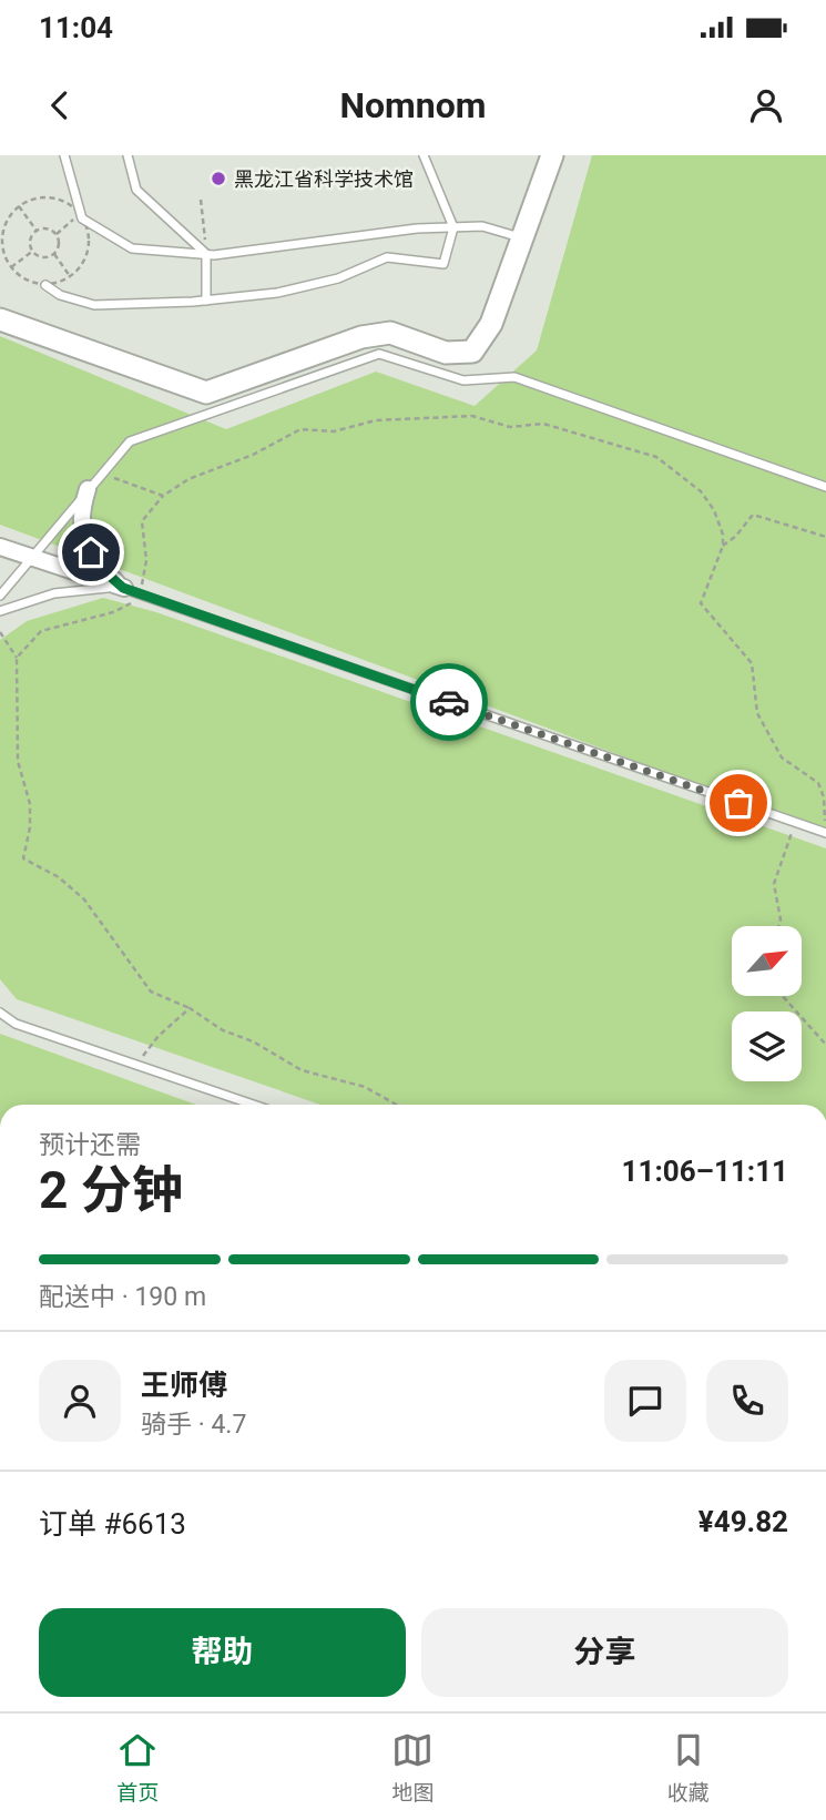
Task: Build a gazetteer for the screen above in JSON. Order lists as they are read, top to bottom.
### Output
{
  "places": ["黑龙江省科学技术馆"],
  "north": "top right",
  "page": {
    "status": "11:04",
    "header": "Nomnom",
    "heading": ["2 分钟", "预计还需", "11:06–11:11"],
    "panel": [
      "王师傅",
      "骑手 · 4.7",
      "订单 #6613",
      "¥49.82"
    ],
    "bar": "配送中 · 190 m",
    "buttons": ["帮助", "分享"],
    "tabs": ["首页", "地图", "收藏"]
  }
}
